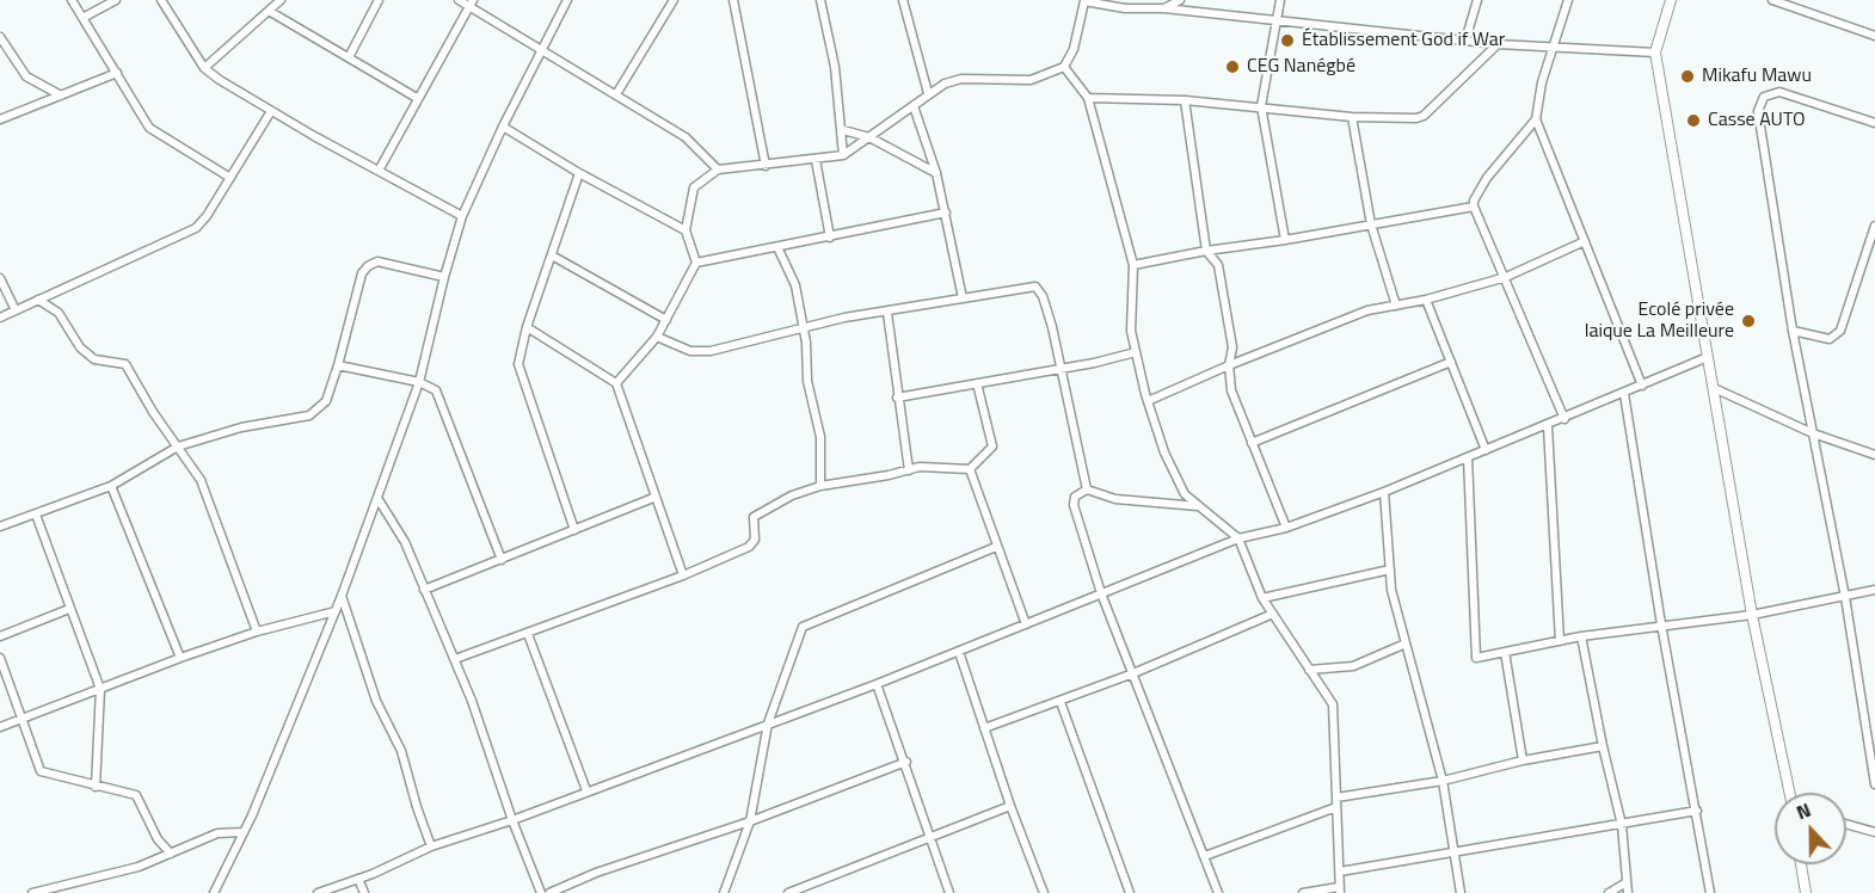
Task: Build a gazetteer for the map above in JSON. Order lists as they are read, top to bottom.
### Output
{
  "places": [
    "Établissement God if War",
    "CEG Nanégbé",
    "Mikafu Mawu",
    "Casse AUTO",
    "Ecolé privée laique La Meilleure"
  ],
  "north": "top"
}
